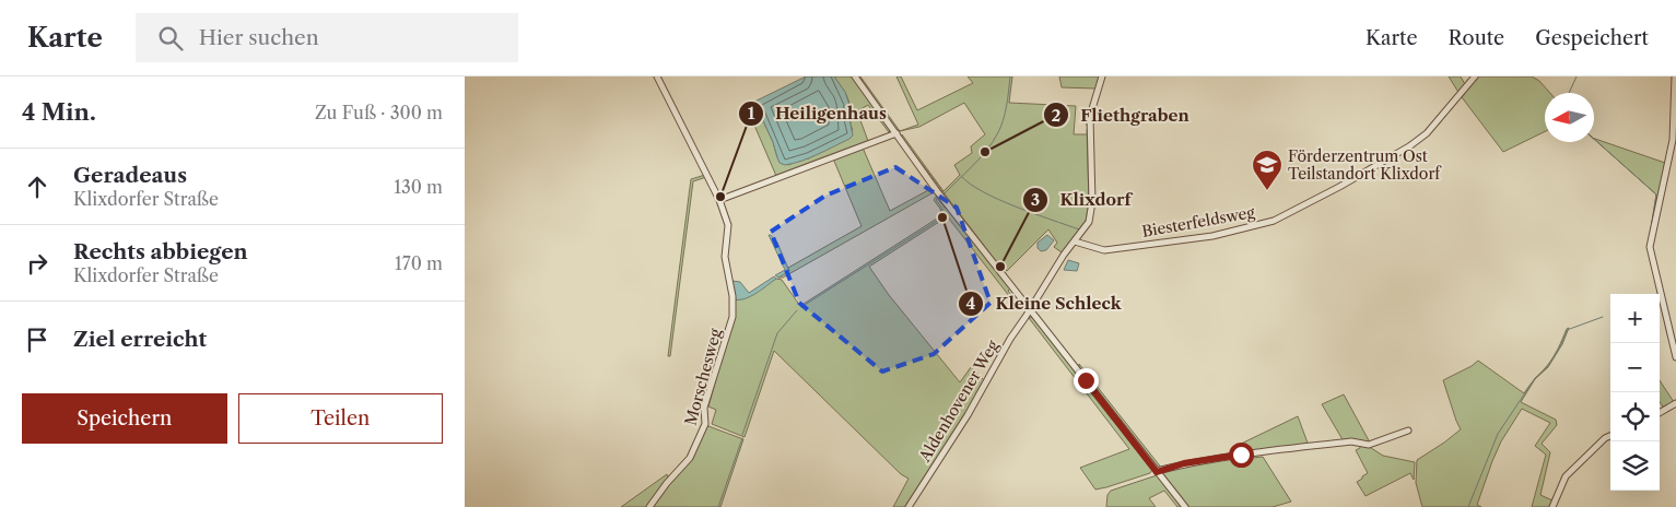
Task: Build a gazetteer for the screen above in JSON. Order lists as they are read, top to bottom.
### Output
{
  "streets": {
    "street": ["Biesterfeldsweg", "Morschesweg", "Aldenhovener Weg"]
  },
  "crossings": [
    ["Biesterfeldsweg", "Aldenhovener Weg"]
  ],
  "places": {
    "other": [
      "Fliethgraben",
      "Heiligenhaus",
      "Kleine Schleck",
      "Klixdorf"
    ],
    "school or university": ["Förderzentrum Ost Teilstandort Klixdorf"]
  },
  "north": "left",
  "page": {
    "header": "Karte",
    "search": "Hier suchen",
    "nav": ["Karte", "Route", "Gespeichert"],
    "heading": ["4 Min.", "Zu Fuß · 300 m"],
    "list": [
      ["Geradeaus", "Klixdorfer Straße", "130 m"],
      ["Rechts abbiegen", "Klixdorfer Straße", "170 m"],
      "Ziel erreicht"
    ],
    "map_buttons": ["+", "−"],
    "buttons": ["Speichern", "Teilen"]
  }
}
